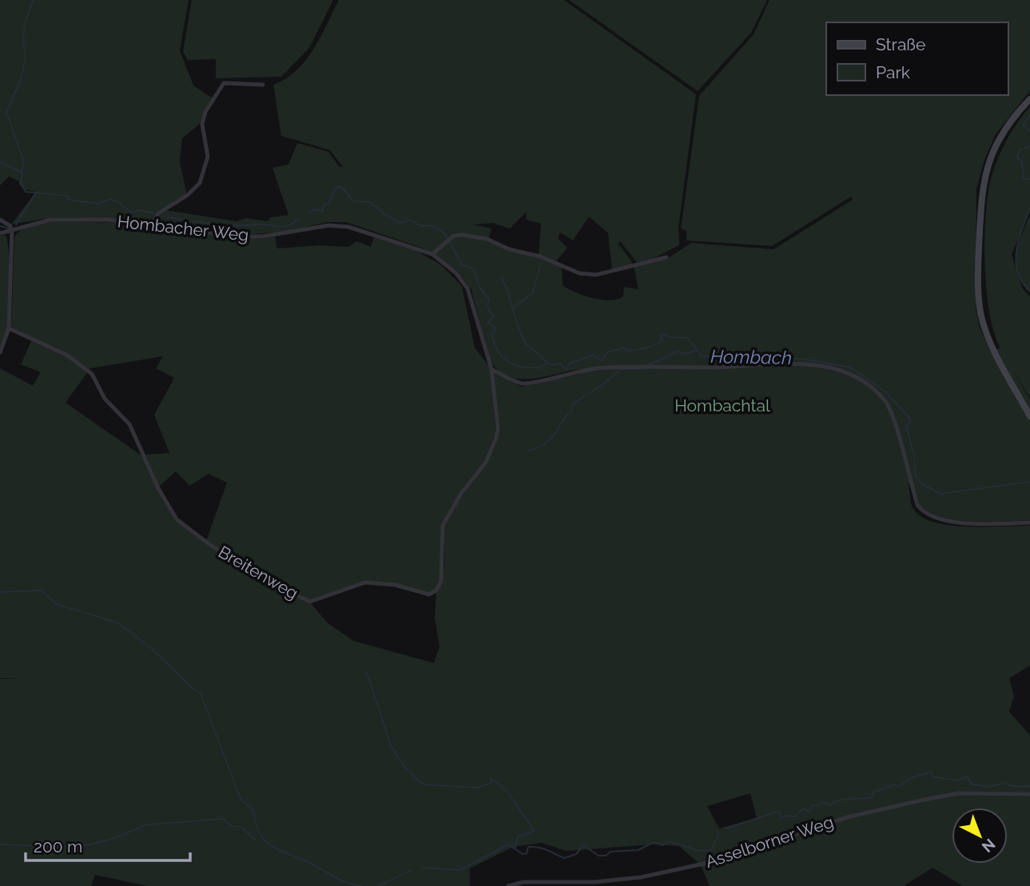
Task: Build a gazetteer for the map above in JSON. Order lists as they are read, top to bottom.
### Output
{
  "streets": {
    "street": ["Hombacher Weg", "Breitenweg", "Asselborner Weg"]
  },
  "crossings": [
    ["Hombacher Weg", "Breitenweg"]
  ],
  "water": ["Hombach"],
  "parks": ["Hombachtal"],
  "legend": ["Straße", "Park"],
  "scale_bar": "200 m",
  "north": "bottom right"
}
